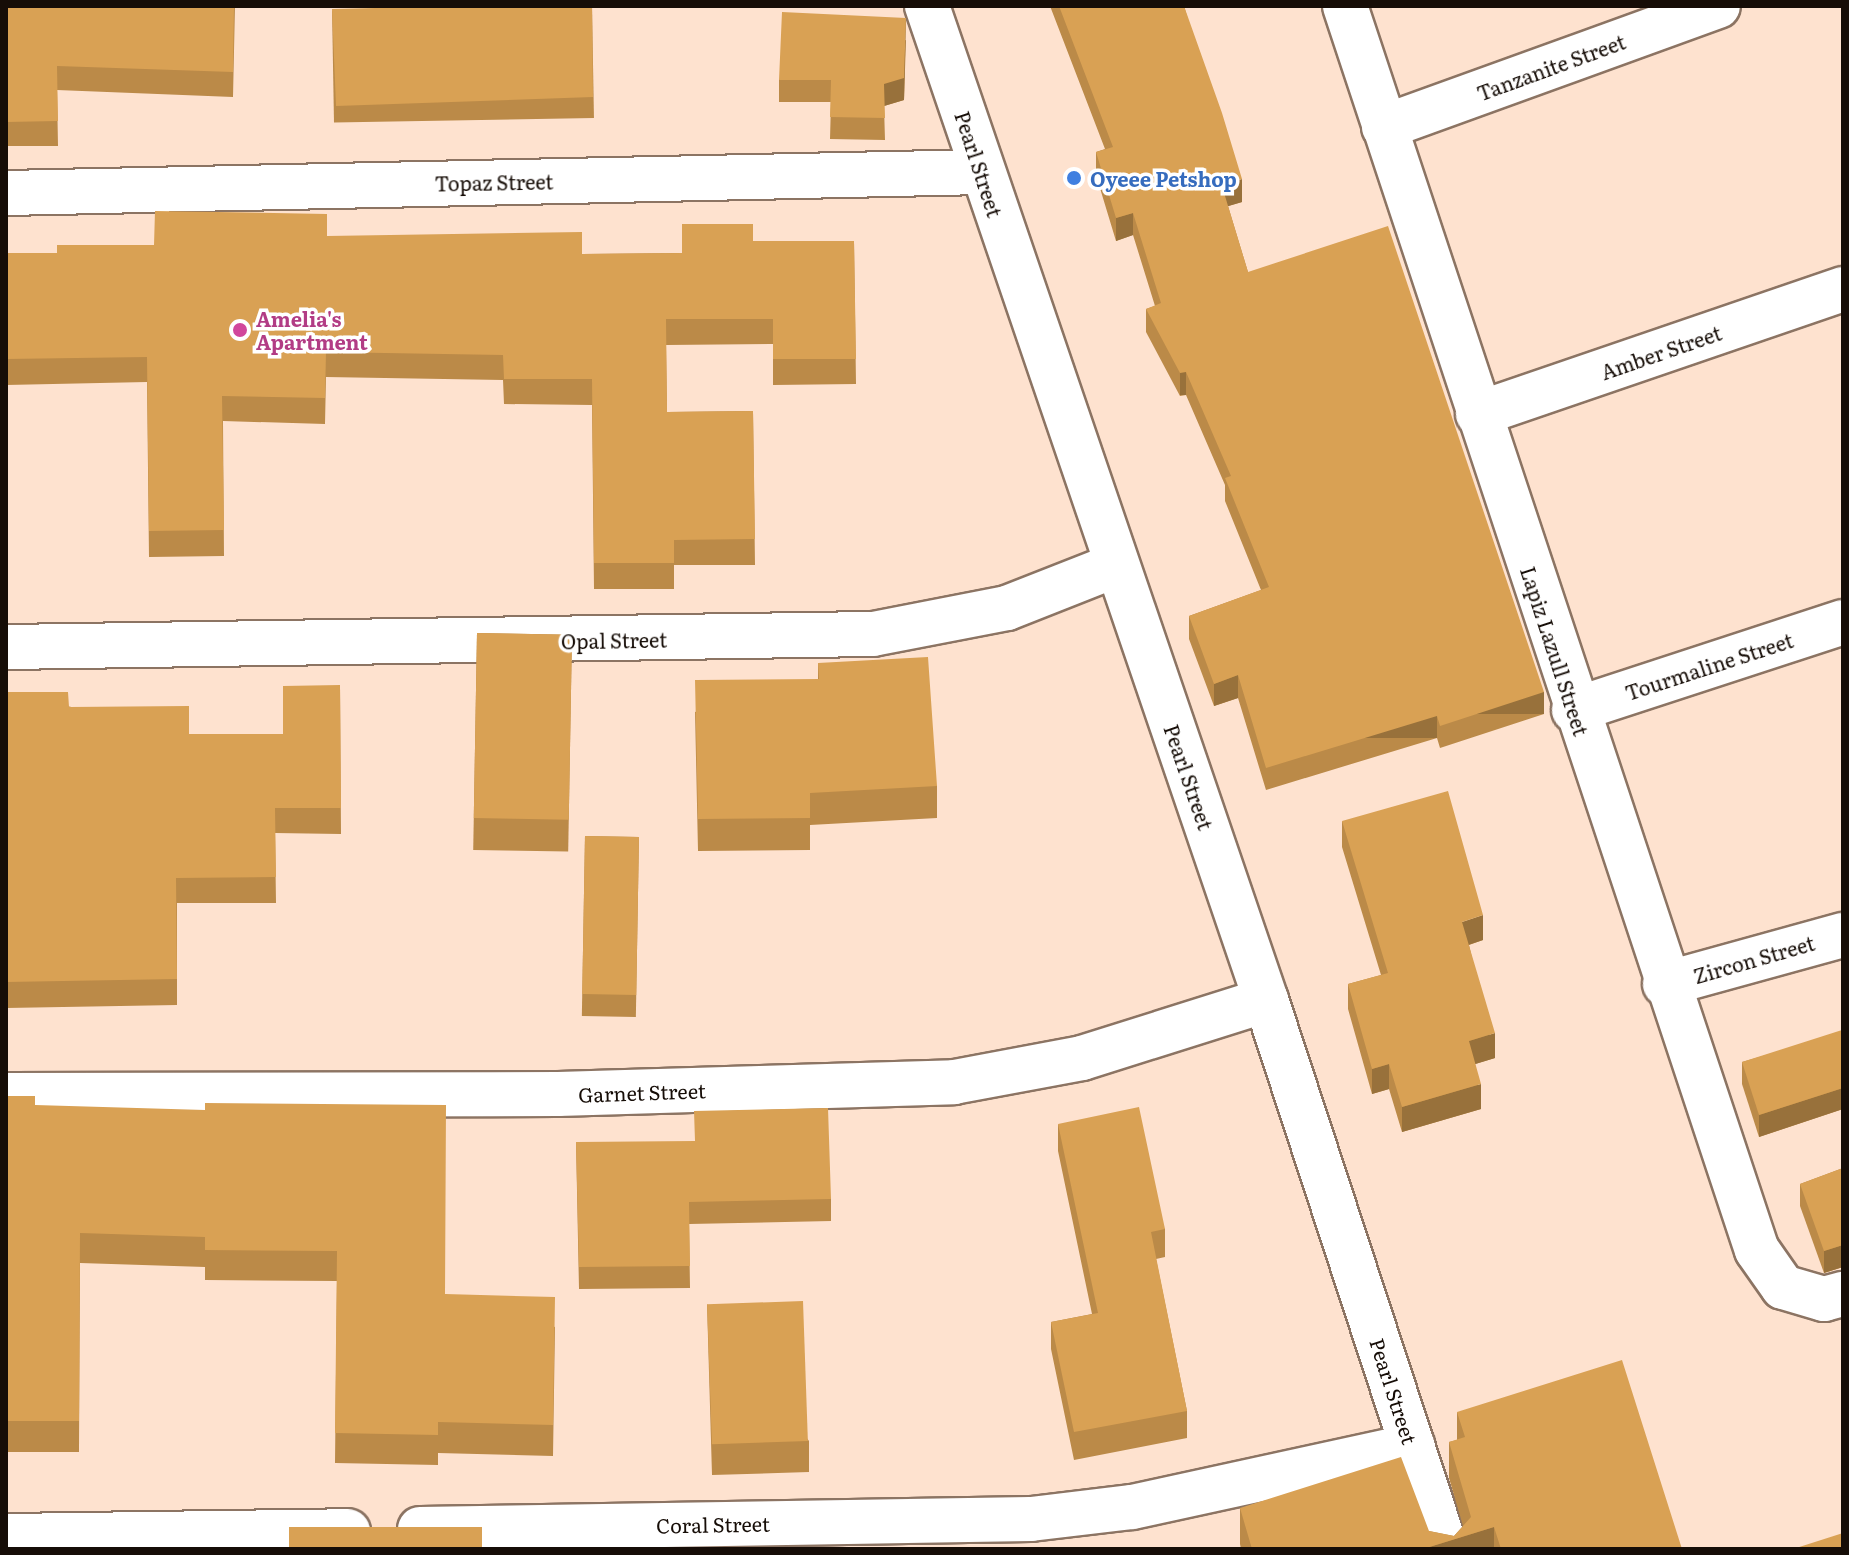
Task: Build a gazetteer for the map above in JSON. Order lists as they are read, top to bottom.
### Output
{
  "streets": {
    "street": [
      "Tanzanite Street",
      "Pearl Street",
      "Topaz Street",
      "Amber Street",
      "Opal Street",
      "Lapiz Lazull Street",
      "Tourmaline Street",
      "Zircon Street",
      "Garnet Street",
      "Coral Street"
    ]
  },
  "crossings": [
    ["Tanzanite Street", "Lapiz Lazull Street"],
    ["Pearl Street", "Topaz Street"],
    ["Pearl Street", "Opal Street"],
    ["Pearl Street", "Garnet Street"],
    ["Pearl Street", "Coral Street"],
    ["Amber Street", "Lapiz Lazull Street"],
    ["Lapiz Lazull Street", "Tourmaline Street"],
    ["Lapiz Lazull Street", "Zircon Street"]
  ],
  "places": ["Oyeee Petshop", "Amelia's Apartment"]
}
